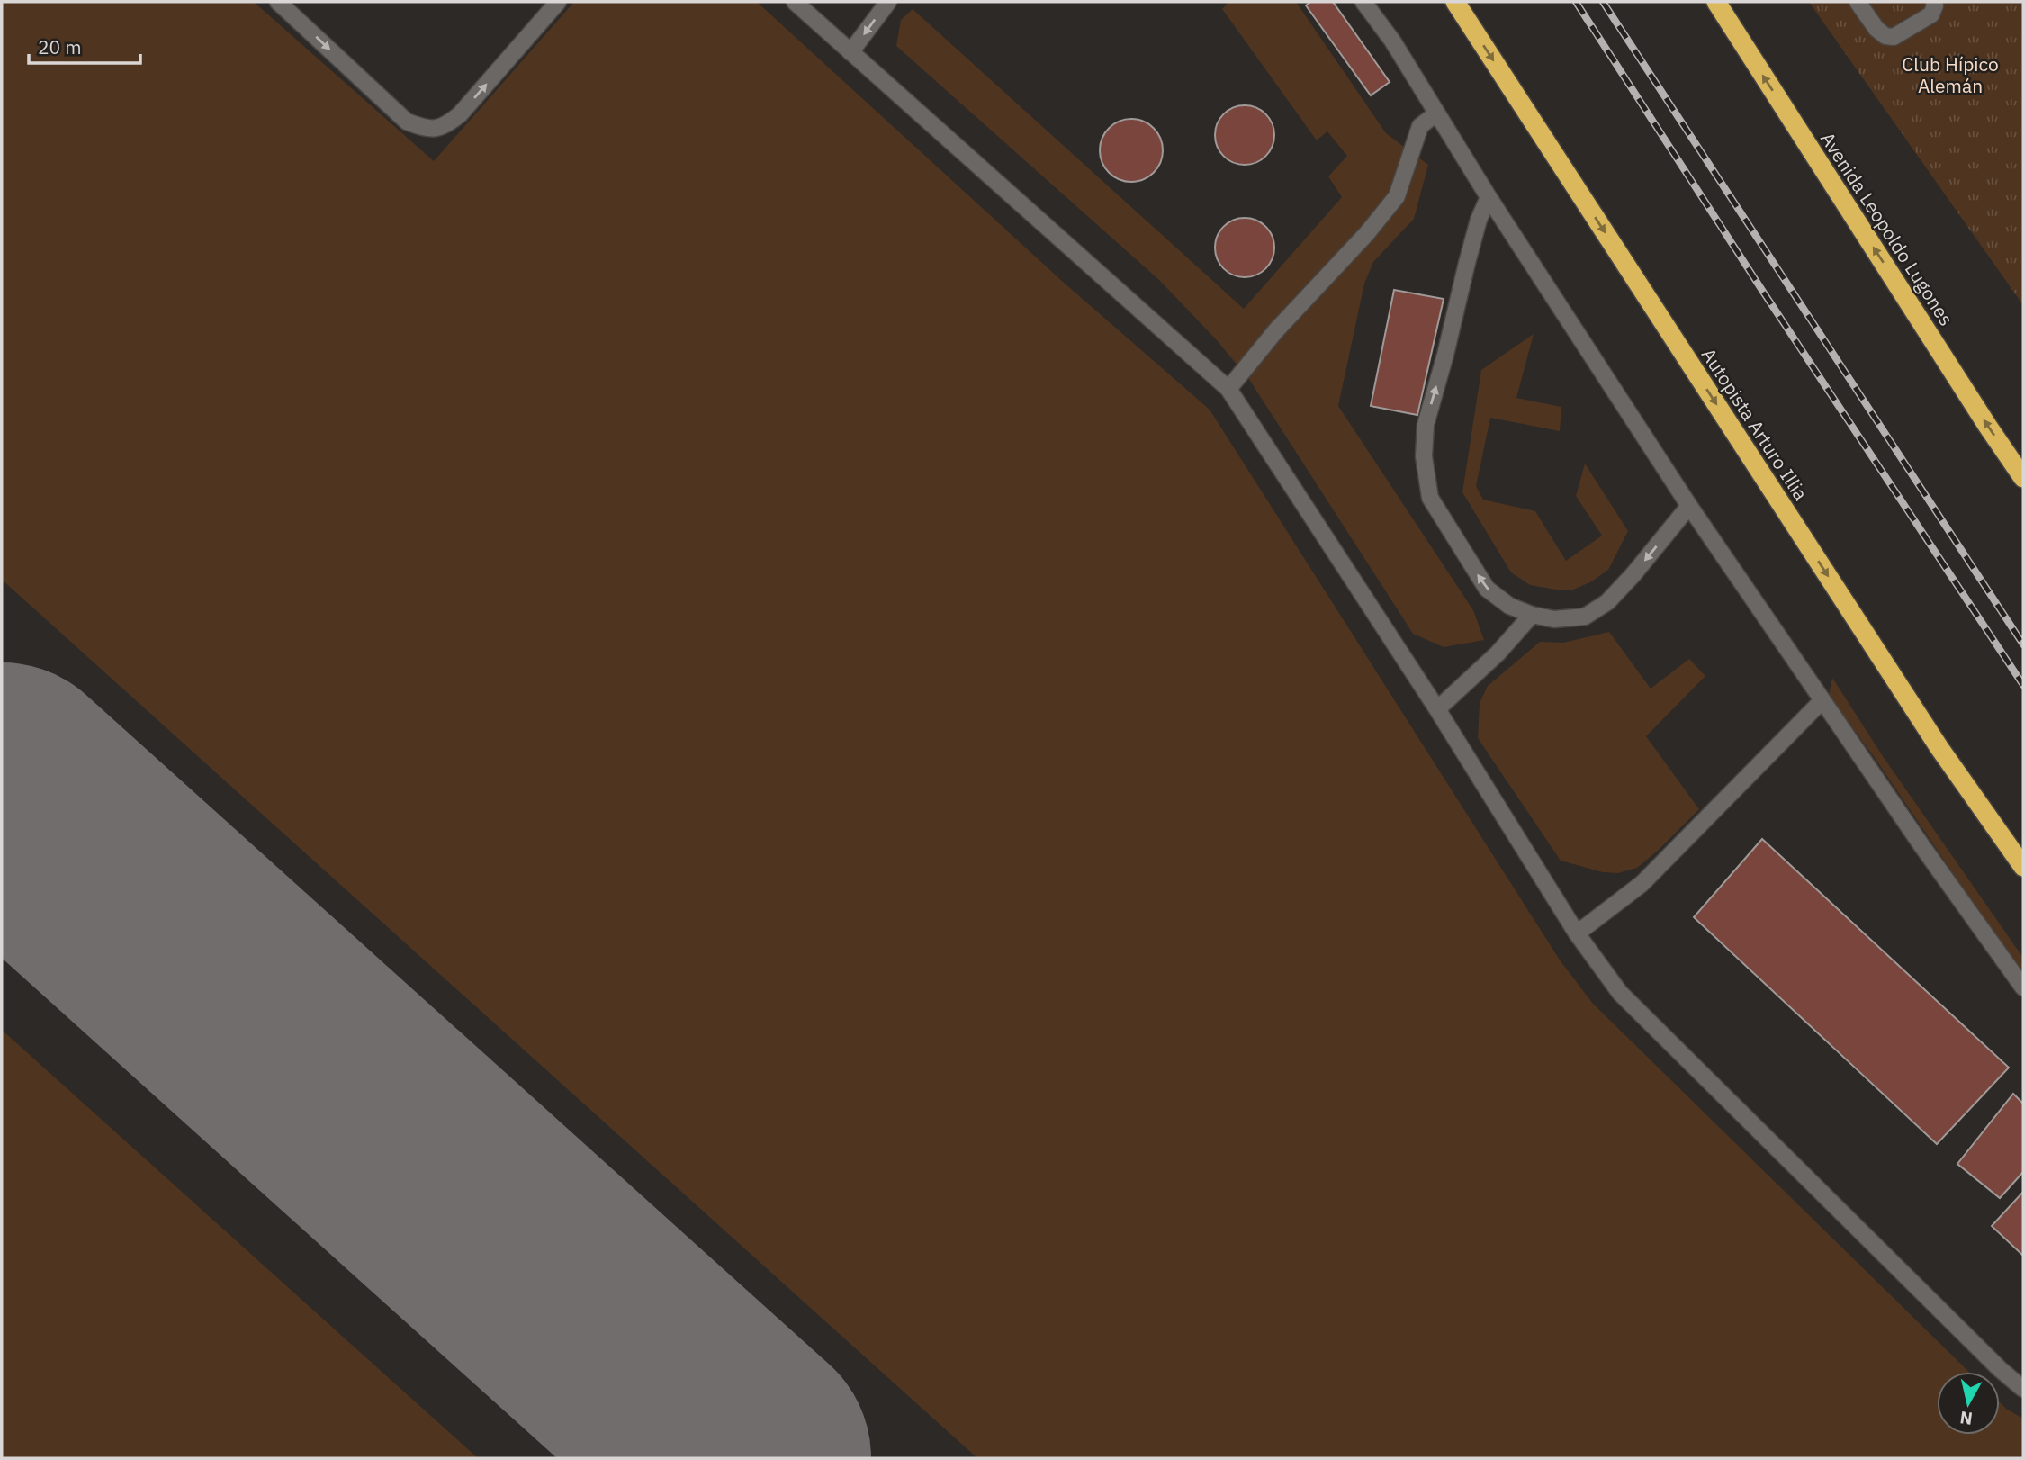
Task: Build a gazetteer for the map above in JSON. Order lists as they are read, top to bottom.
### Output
{
  "streets": {
    "highway": ["Avenida Leopoldo Lugones", "Autopista Arturo Illia"]
  },
  "one_way": ["Avenida Leopoldo Lugones", "Autopista Arturo Illia"],
  "parks": ["Club Hípico Alemán"],
  "scale_bar": "20 m",
  "north": "bottom"
}
